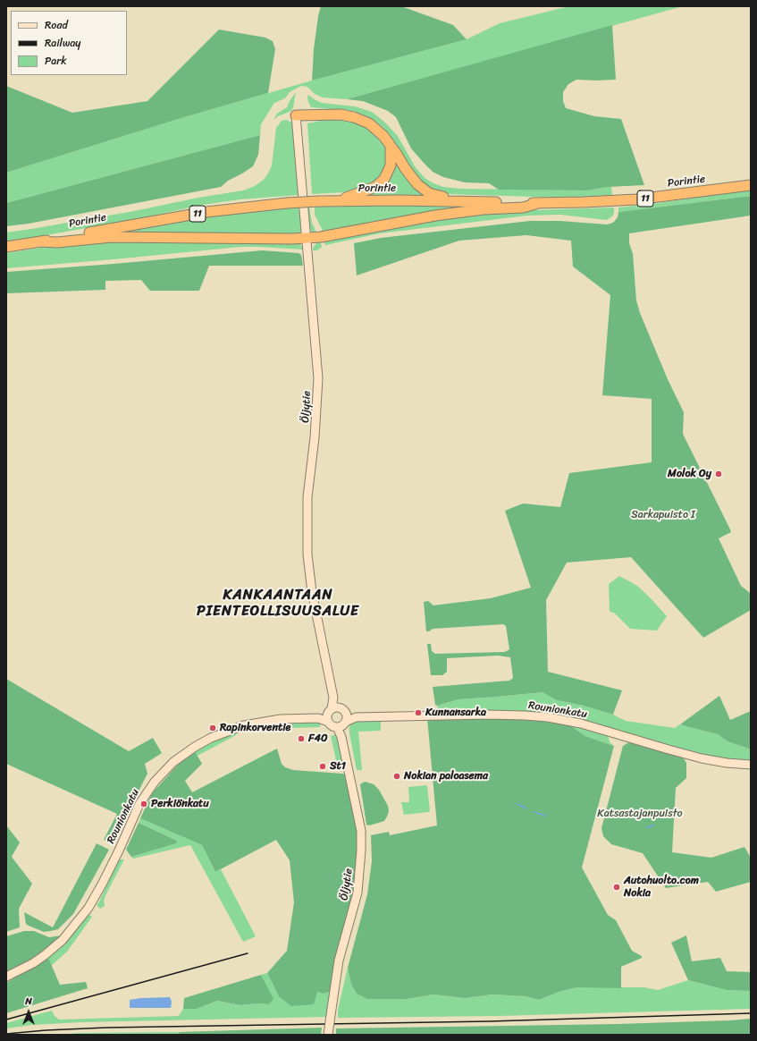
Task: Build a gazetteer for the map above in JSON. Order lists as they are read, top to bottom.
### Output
{
  "streets": {
    "highway": ["Porintie", "11"],
    "main road": ["Öljytie", "Rounionkatu"]
  },
  "crossings": [
    ["Öljytie", "Rounionkatu"]
  ],
  "districts": ["KANKAANTAAN PIENTEOLLISUUSALUE"],
  "parks": ["Sarkapuisto I", "Katsastajanpuisto"],
  "places": [
    "Molok Oy",
    "Kunnansarka",
    "Rapinkorventie",
    "F40",
    "St1",
    "Nokian paloasema",
    "Perkiönkatu",
    "Autohuolto.com Nokia"
  ],
  "legend": ["Road", "Railway", "Park"],
  "north": "top"
}
